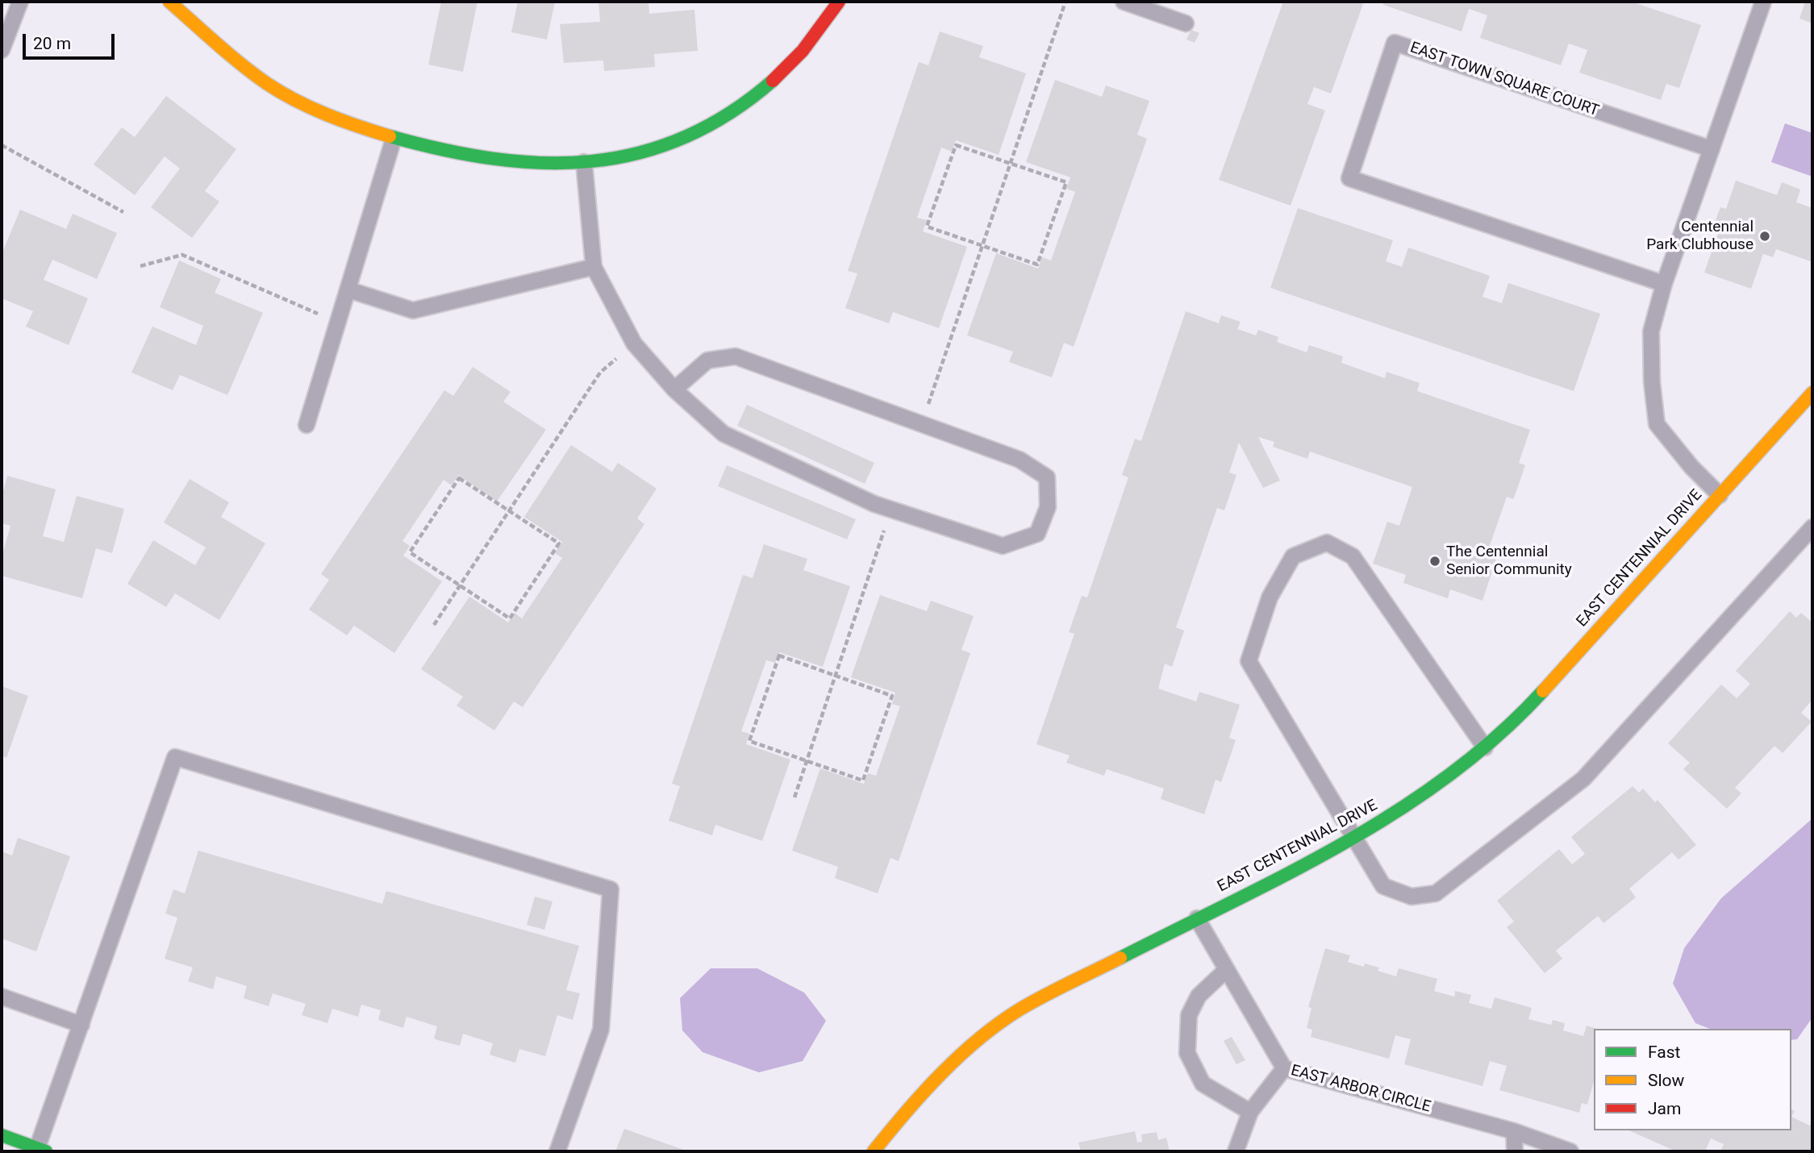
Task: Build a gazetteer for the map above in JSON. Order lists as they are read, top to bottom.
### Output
{
  "streets": {
    "street": ["EAST CENTENNIAL DRIVE"],
    "lane": ["EAST TOWN SQUARE COURT", "EAST ARBOR CIRCLE"]
  },
  "crossings": [
    ["EAST CENTENNIAL DRIVE", "EAST ARBOR CIRCLE"]
  ],
  "places": ["Centennial Park Clubhouse", "The Centennial Senior Community"],
  "legend": ["Fast", "Slow", "Jam"],
  "scale_bar": "20 m"
}
